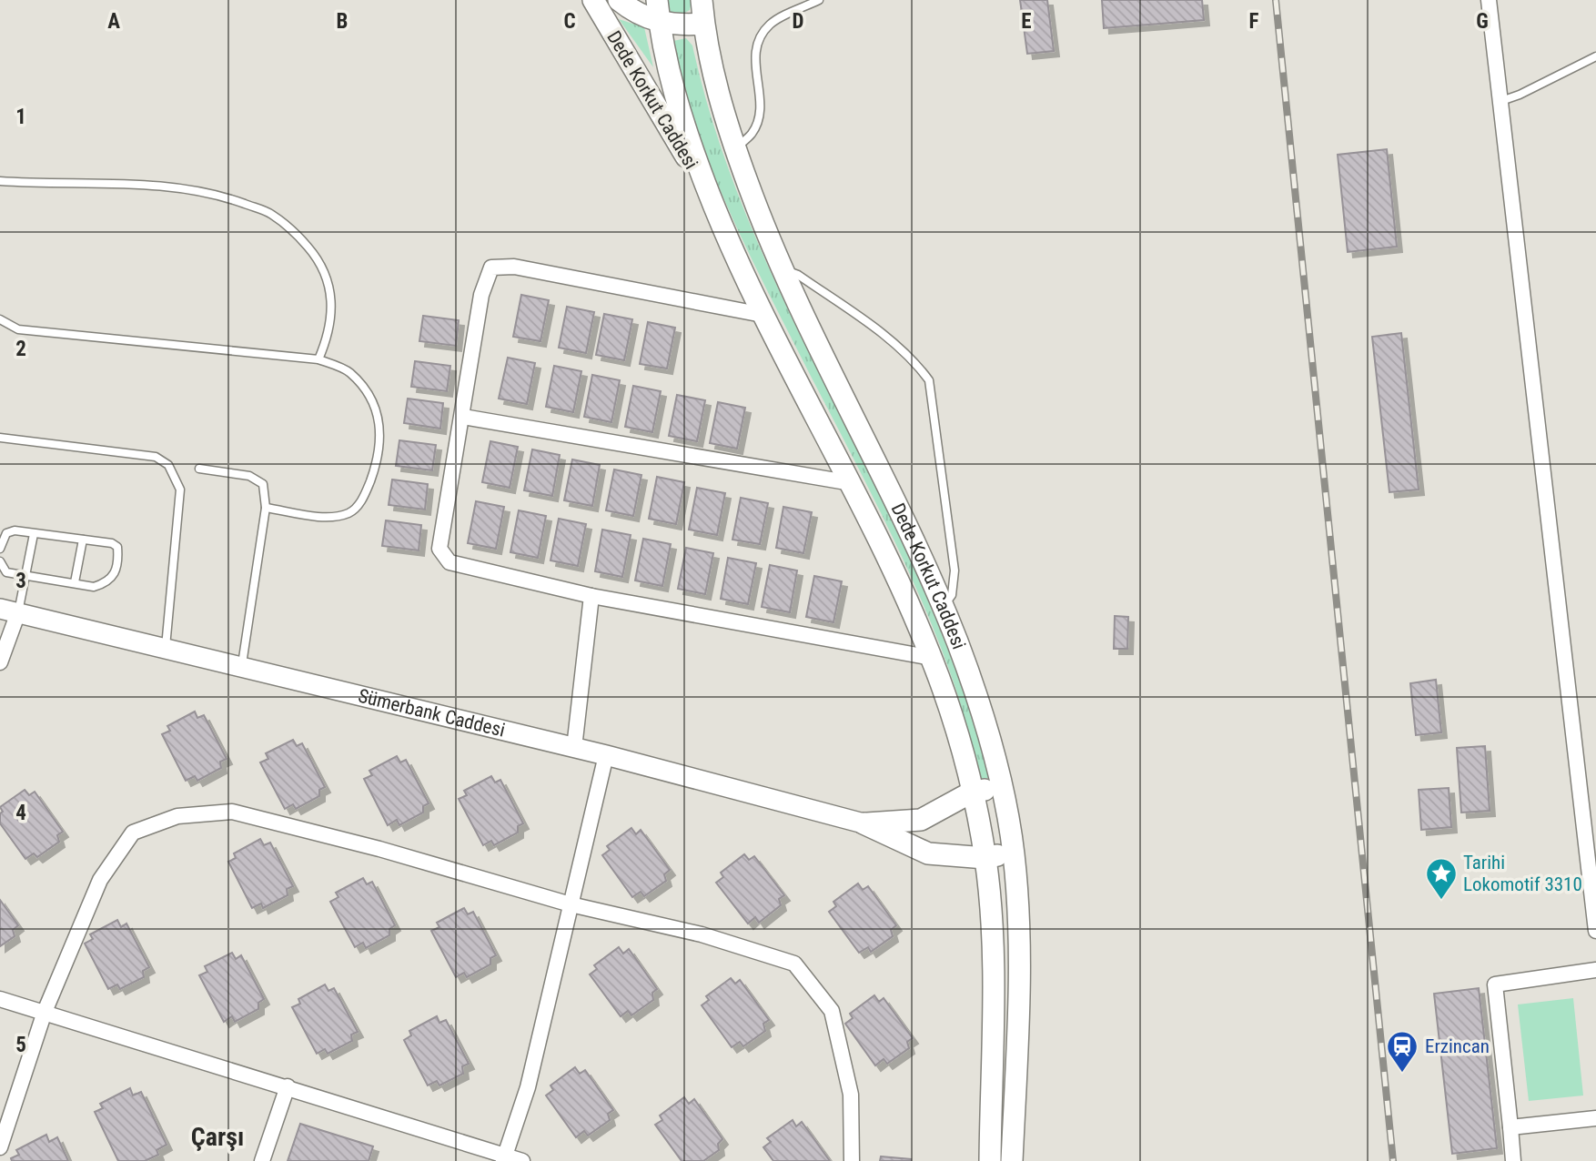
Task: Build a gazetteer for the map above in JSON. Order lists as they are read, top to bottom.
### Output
{
  "streets": {
    "main road": ["Dede Korkut Caddesi"],
    "street": ["Sümerbank Caddesi"]
  },
  "districts": ["Çarşı"],
  "places": {
    "place": ["Tarihi Lokomotif 3310"],
    "station": ["Erzincan"]
  },
  "grid": {
    "columns": [
      "A",
      "B",
      "C",
      "D",
      "E",
      "F",
      "G"
    ],
    "rows": [
      "1",
      "2",
      "3",
      "4",
      "5"
    ]
  }
}
